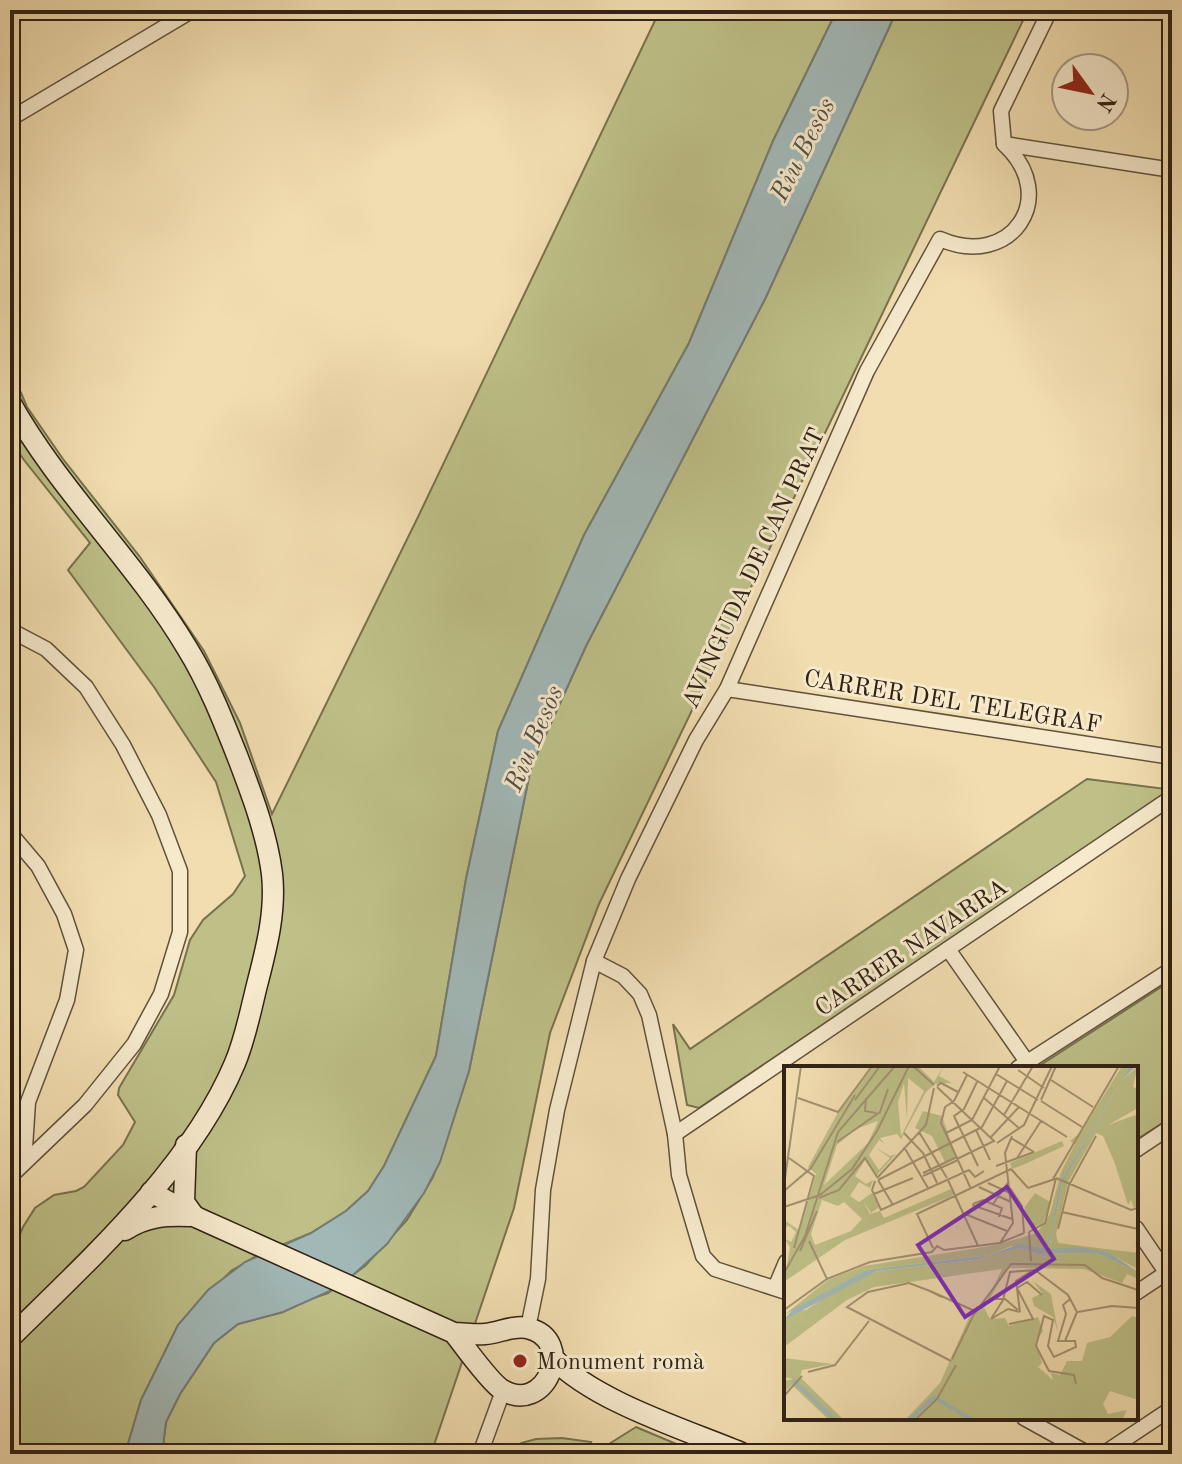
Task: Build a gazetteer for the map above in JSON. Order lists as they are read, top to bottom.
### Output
{
  "streets": {
    "street": ["AVINGUDA DE CAN PRAT", "CARRER DEL TELEGRAF", "CARRER NAVARRA"]
  },
  "crossings": [
    ["AVINGUDA DE CAN PRAT", "CARRER DEL TELEGRAF"]
  ],
  "water": ["Riu Besòs"],
  "places": ["Monument romà"],
  "north": "bottom right"
}
